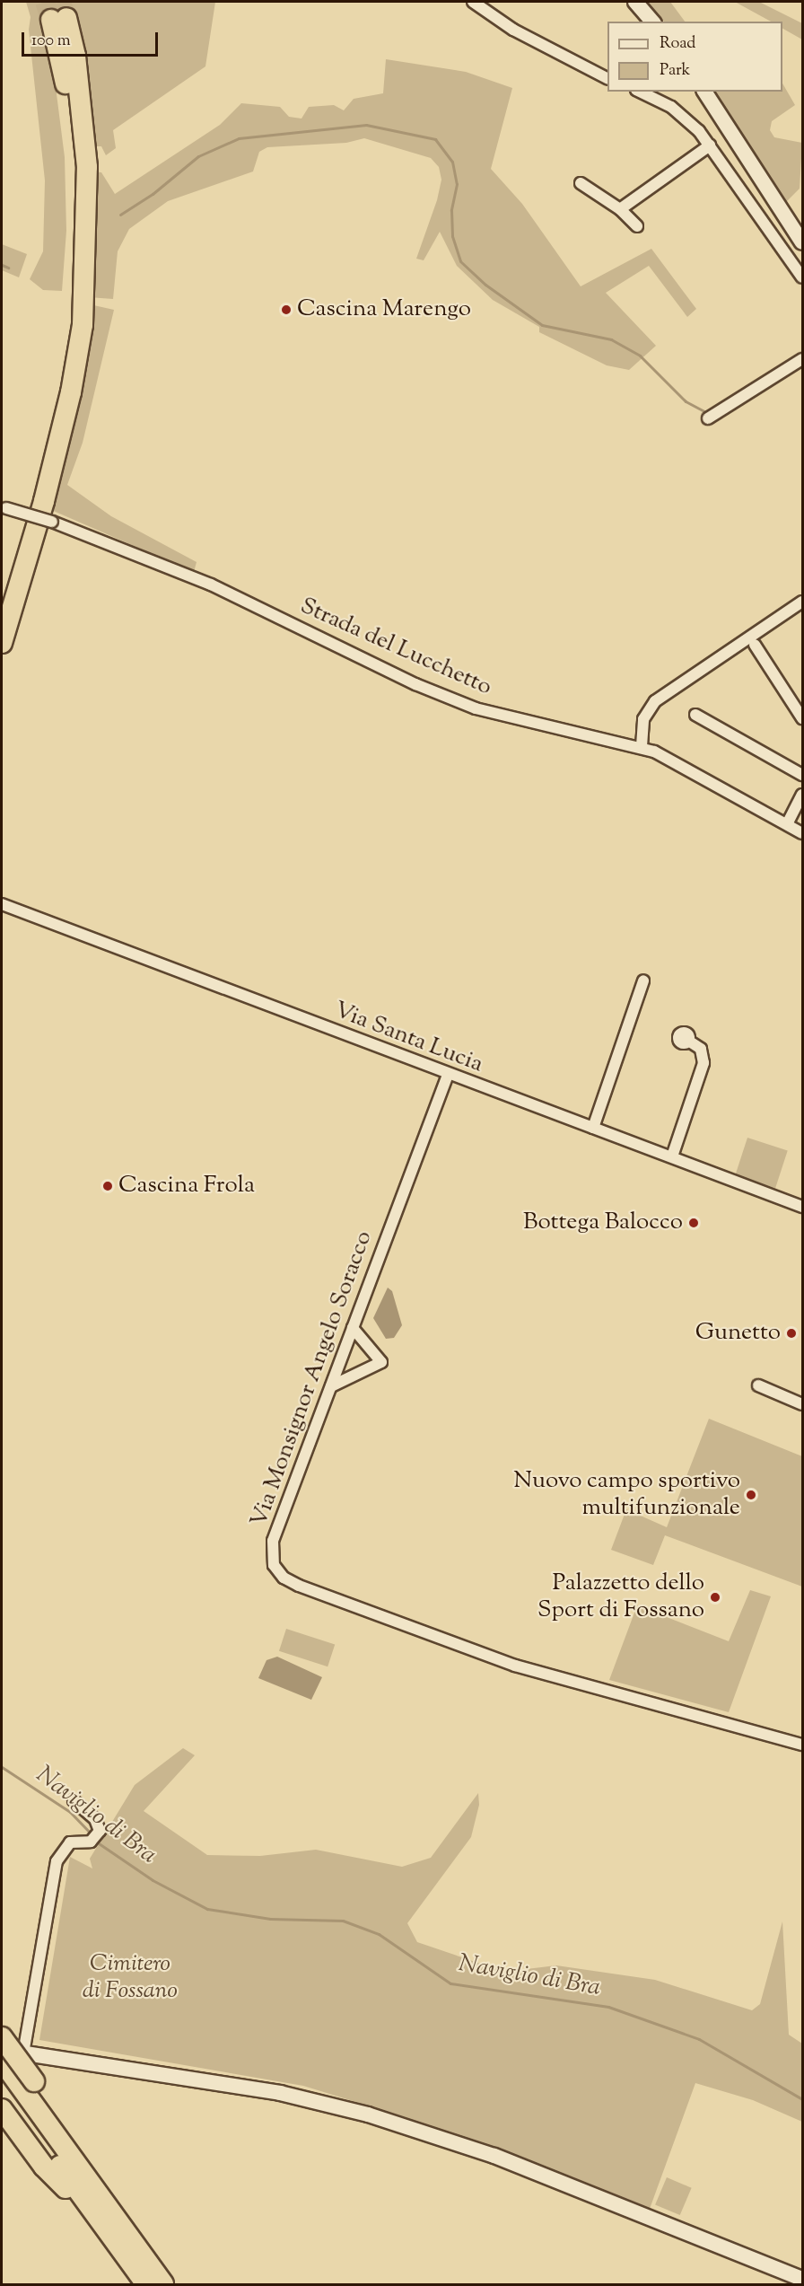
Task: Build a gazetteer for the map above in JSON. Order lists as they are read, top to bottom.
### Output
{
  "streets": {
    "street": ["Strada del Lucchetto", "Via Santa Lucia", "Via Monsignor Angelo Soracco"]
  },
  "crossings": [
    ["Via Santa Lucia", "Via Monsignor Angelo Soracco"]
  ],
  "water": ["Naviglio di Bra"],
  "parks": ["Cimitero di Fossano"],
  "places": [
    "Cascina Marengo",
    "Cascina Frola",
    "Bottega Balocco",
    "Gunetto",
    "Nuovo campo sportivo multifunzionale",
    "Palazzetto dello Sport di Fossano"
  ],
  "legend": ["Road", "Park"],
  "scale_bar": "100 m"
}
